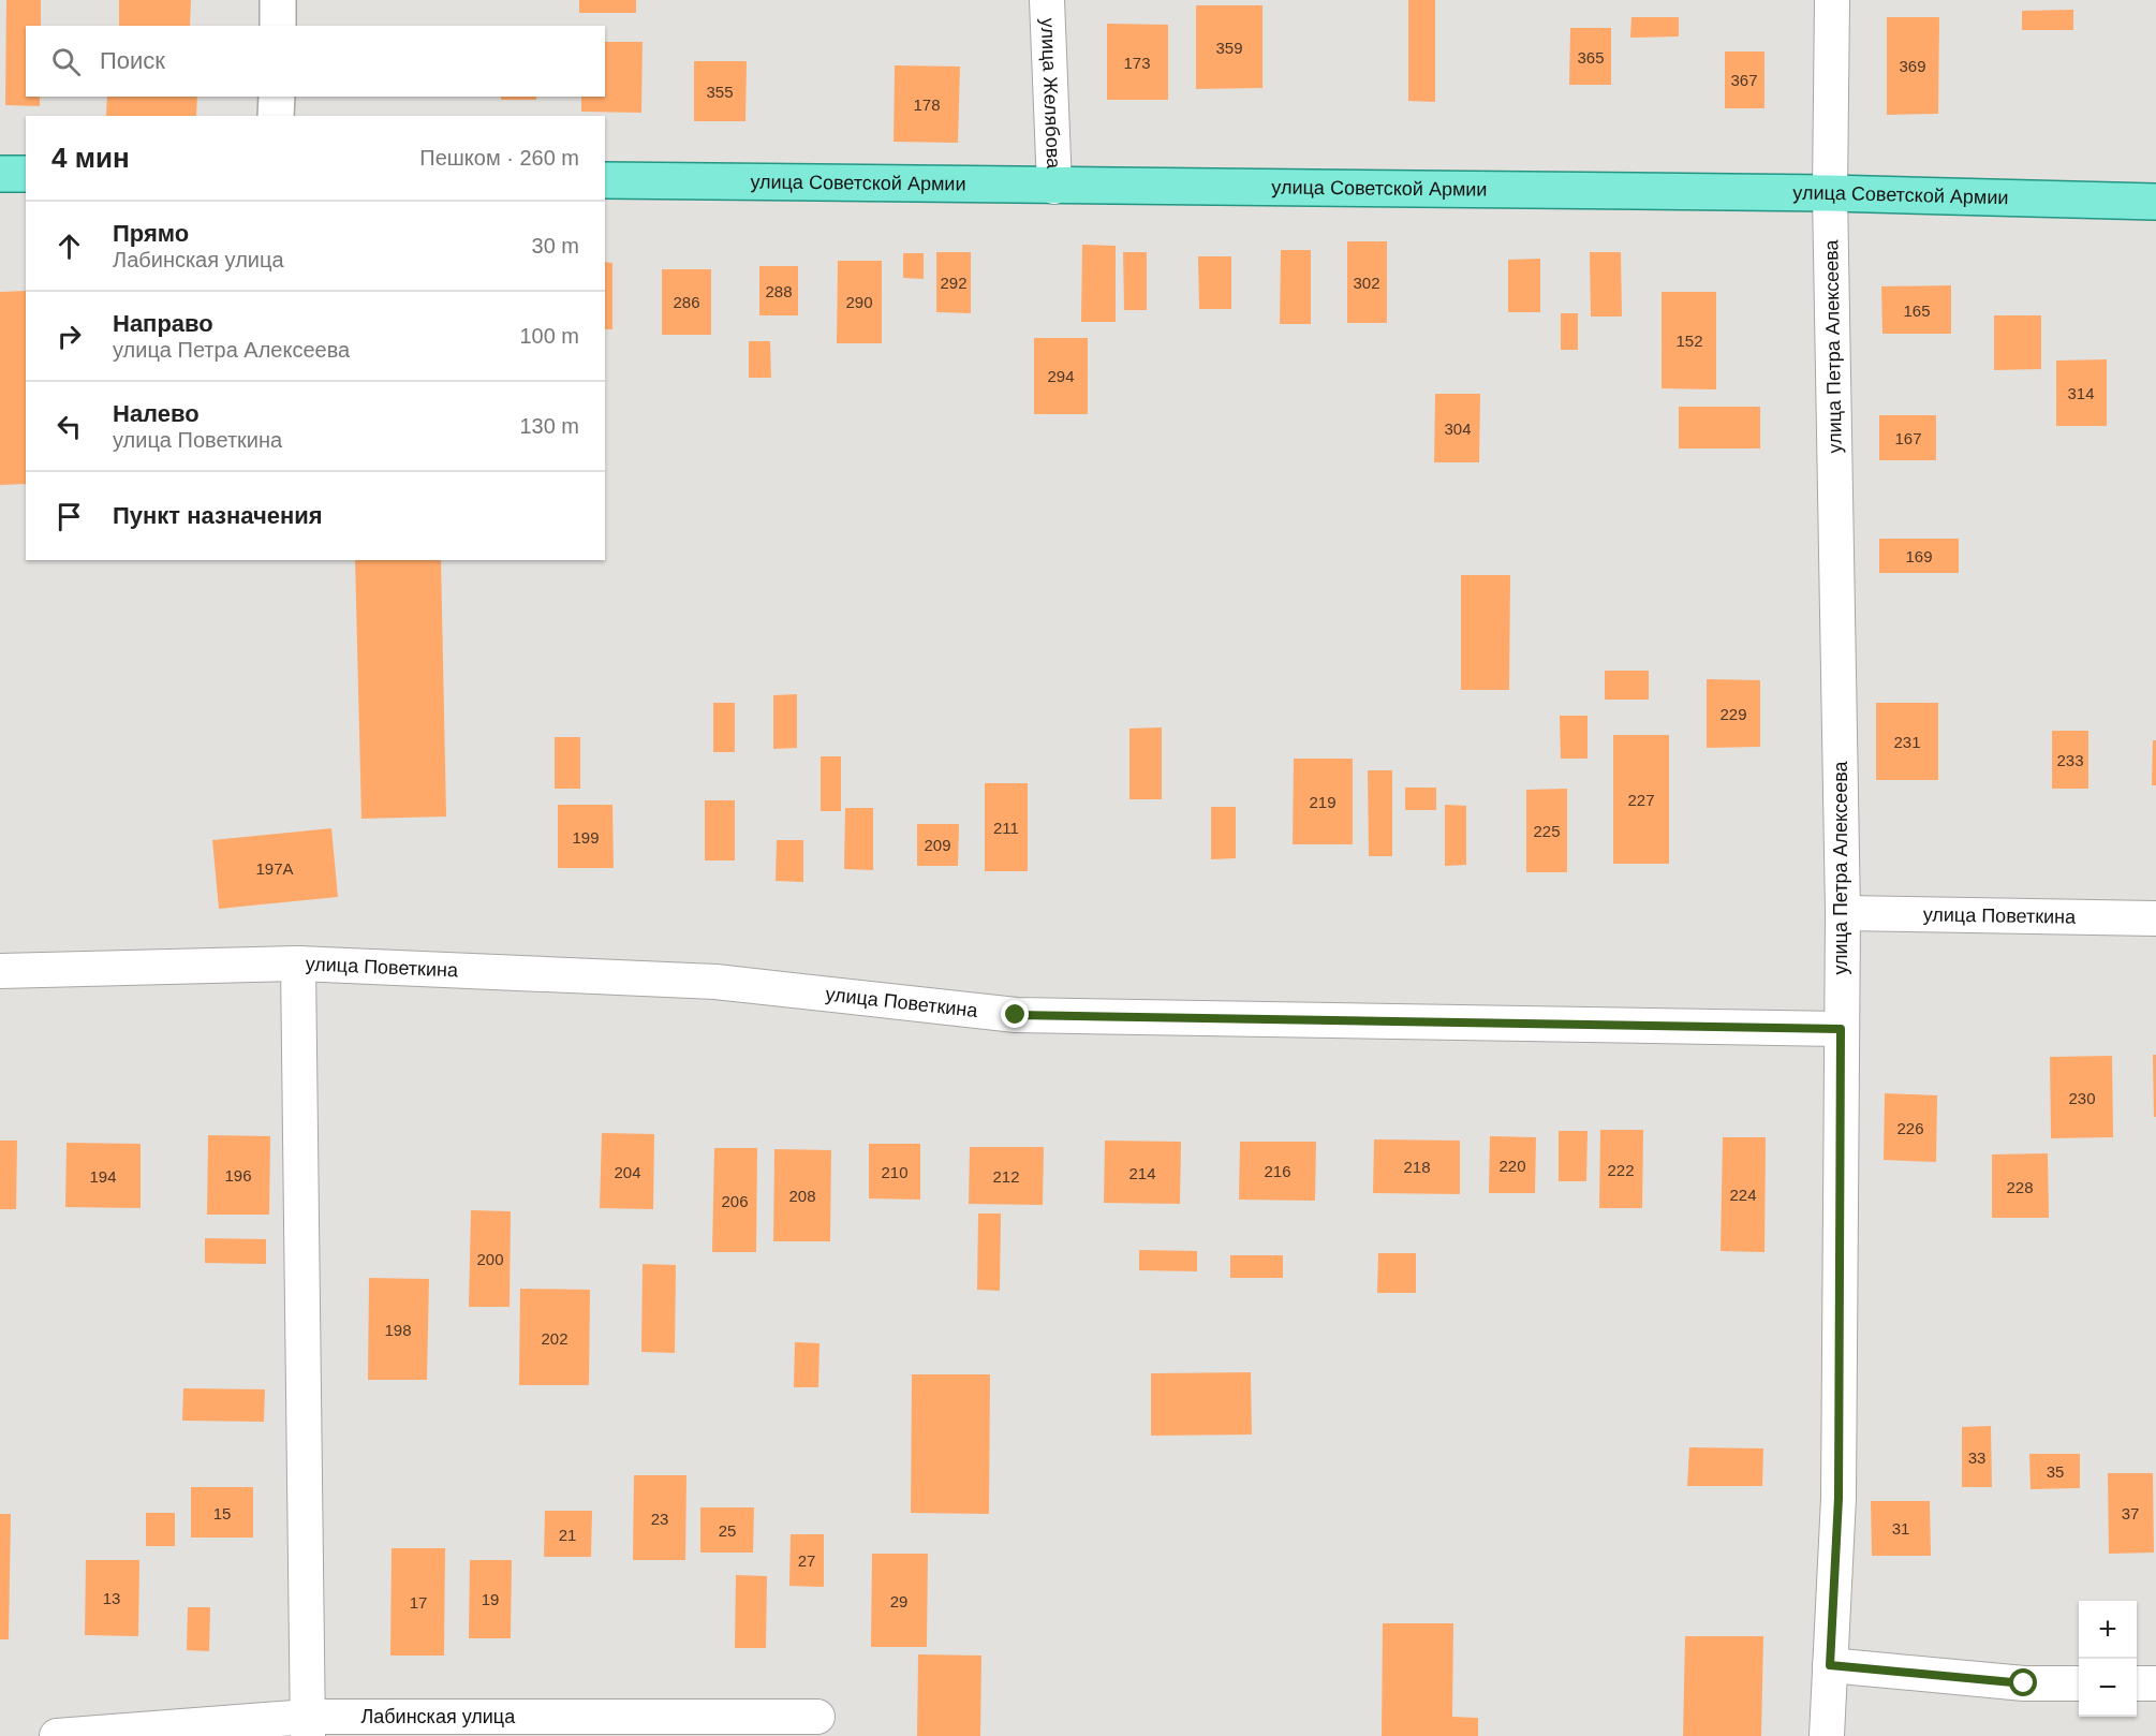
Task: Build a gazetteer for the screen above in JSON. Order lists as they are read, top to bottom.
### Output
{
  "streets": {
    "main road": ["улица Советской Армии"],
    "street": [
      "улица Желябова",
      "улица Петра Алексеева",
      "улица Поветкина",
      "Лабинская улица"
    ]
  },
  "crossings": [
    ["улица Желябова", "улица Советской Армии"],
    ["улица Советской Армии", "улица Петра Алексеева"],
    ["улица Петра Алексеева", "улица Поветкина"]
  ],
  "house_numbers": [
    "359",
    "365",
    "173",
    "369",
    "367",
    "355",
    "178",
    "292",
    "302",
    "288",
    "286",
    "290",
    "165",
    "152",
    "294",
    "314",
    "304",
    "167",
    "169",
    "229",
    "231",
    "233",
    "227",
    "219",
    "211",
    "225",
    "199",
    "209",
    "197А",
    "230",
    "226",
    "220",
    "218",
    "222",
    "216",
    "204",
    "210",
    "214",
    "196",
    "194",
    "212",
    "228",
    "224",
    "208",
    "206",
    "200",
    "198",
    "202",
    "33",
    "35",
    "15",
    "37",
    "23",
    "31",
    "25",
    "21",
    "27",
    "13",
    "19",
    "29",
    "17"
  ],
  "page": {
    "search": "Поиск",
    "heading": ["4 мин", "Пешком · 260 m"],
    "list": [
      ["Прямо", "Лабинская улица", "30 m"],
      ["Направо", "улица Петра Алексеева", "100 m"],
      ["Налево", "улица Поветкина", "130 m"],
      "Пункт назначения"
    ],
    "map_buttons": ["+", "−"]
  }
}
